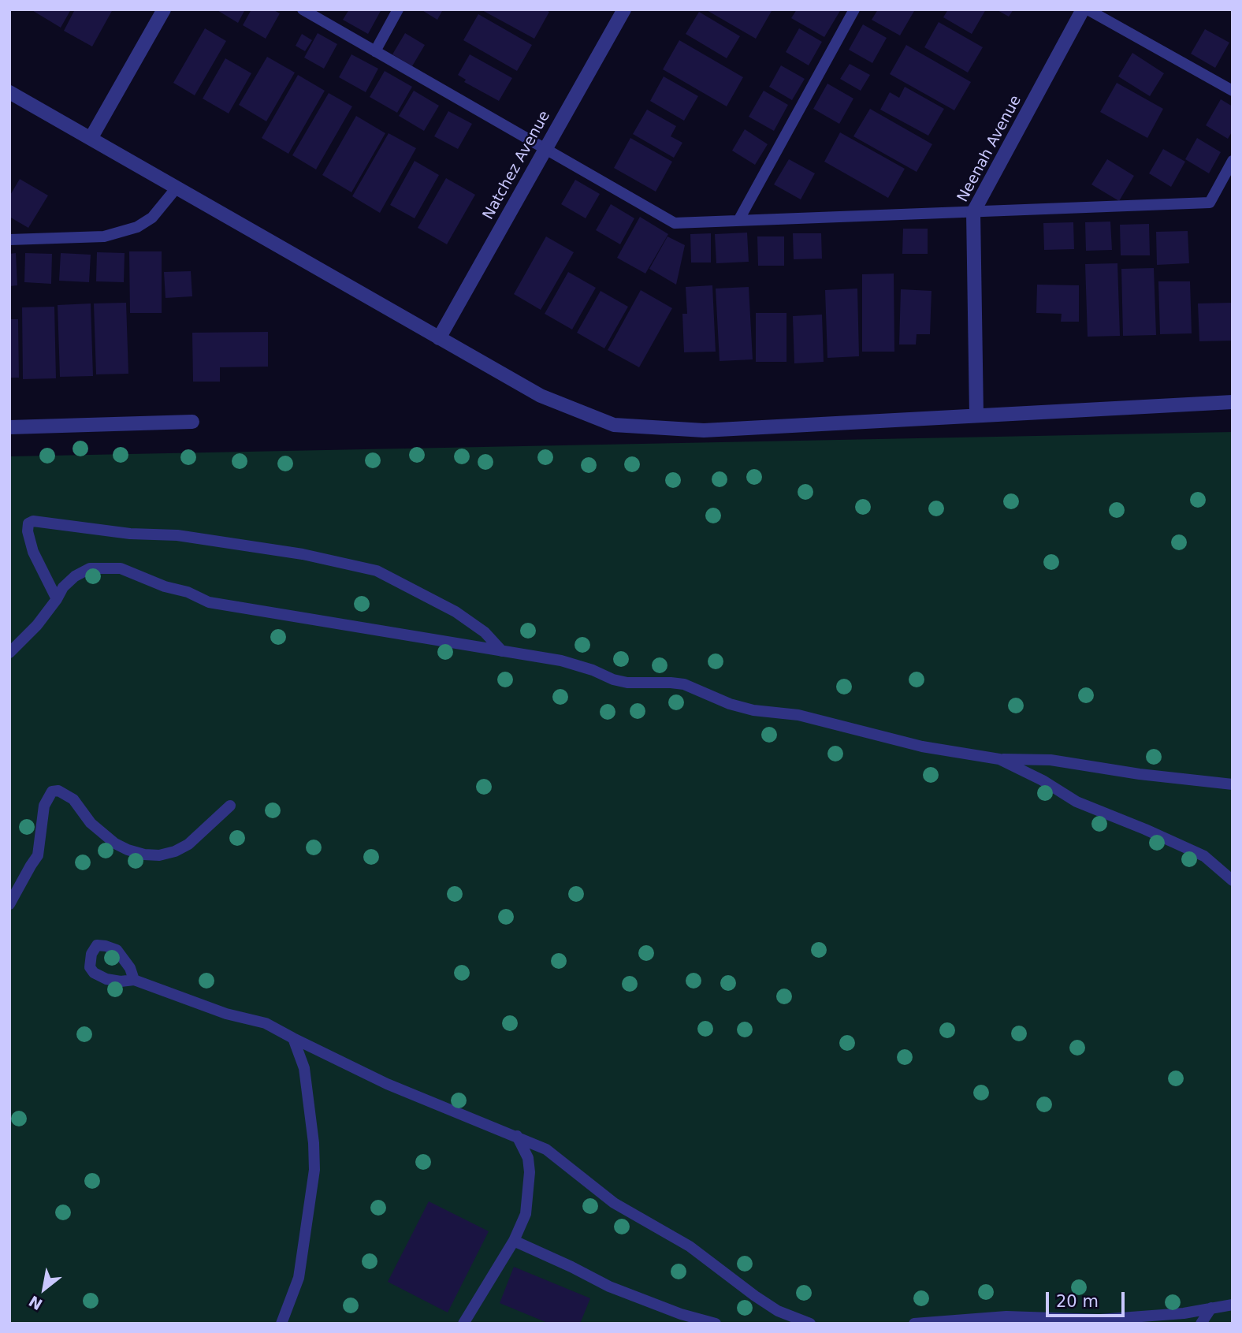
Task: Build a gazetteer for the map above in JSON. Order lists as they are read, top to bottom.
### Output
{
  "streets": {
    "street": ["Neenah Avenue", "Natchez Avenue"]
  },
  "scale_bar": "20 m",
  "north": "bottom left"
}
